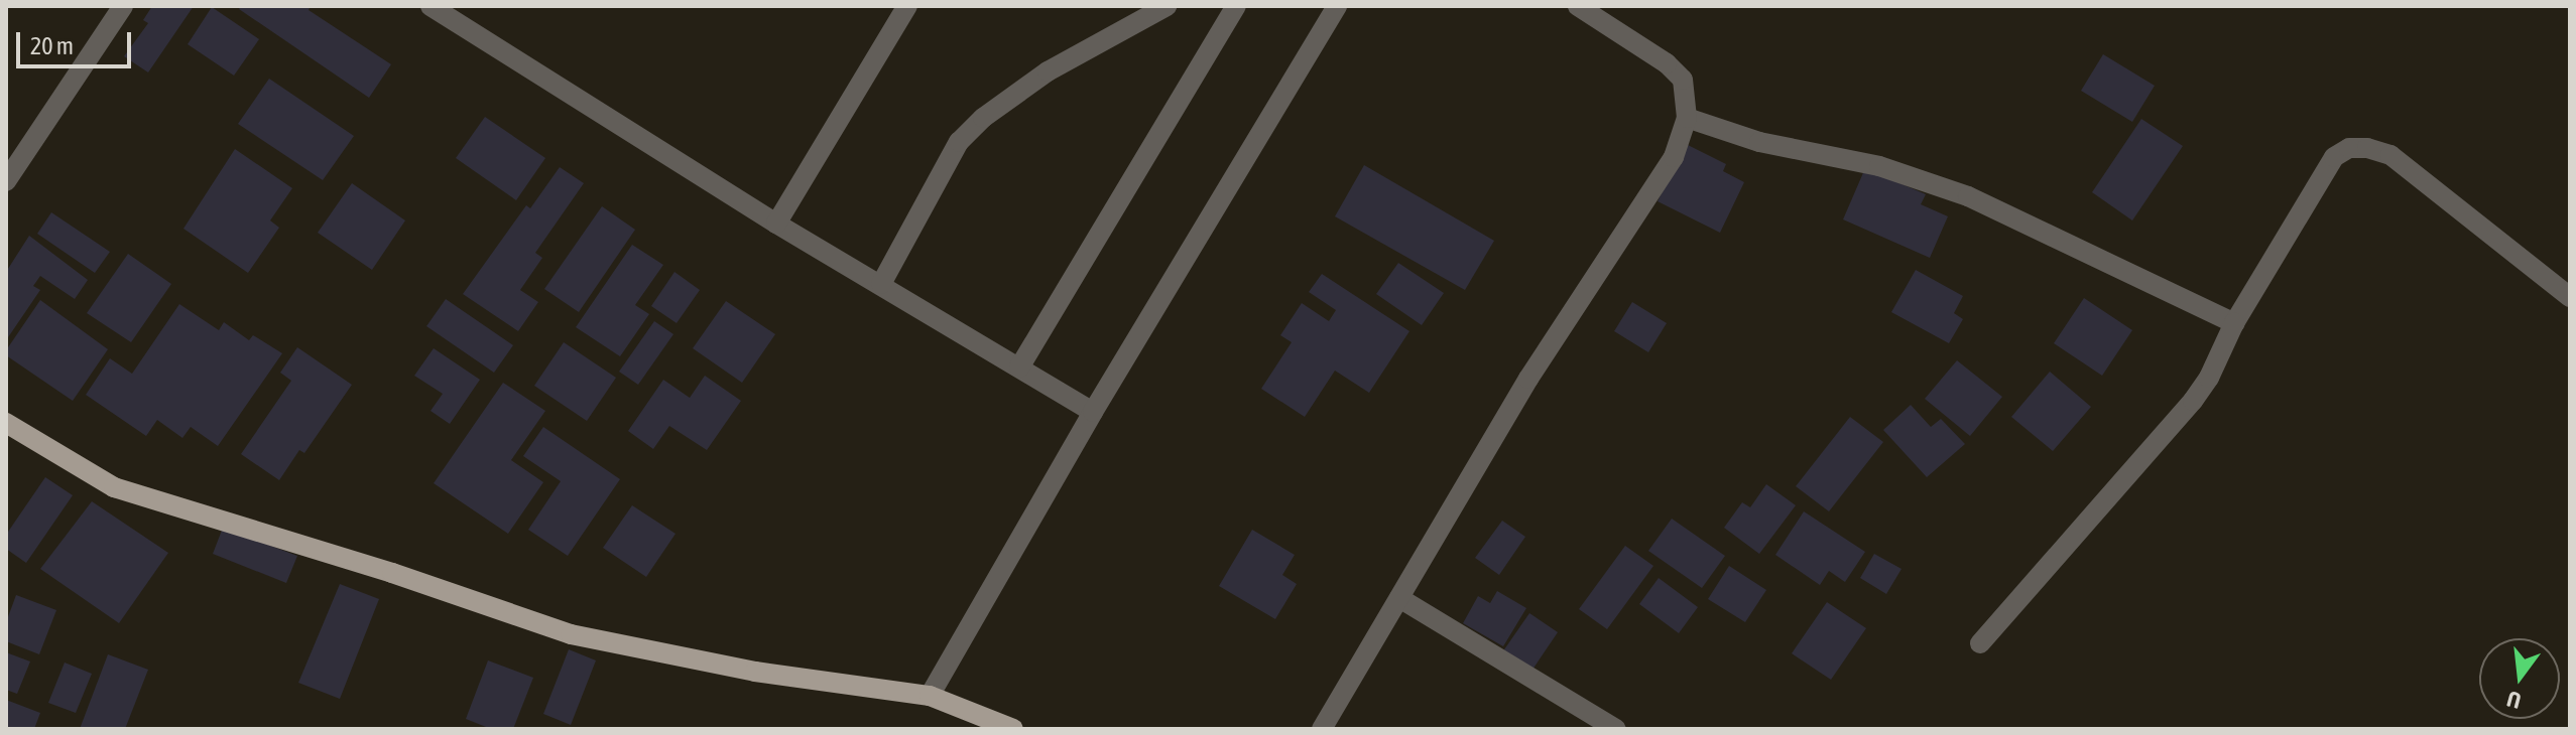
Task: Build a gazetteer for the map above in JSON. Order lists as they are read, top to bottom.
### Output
{
  "scale_bar": "20 m",
  "north": "bottom"
}
